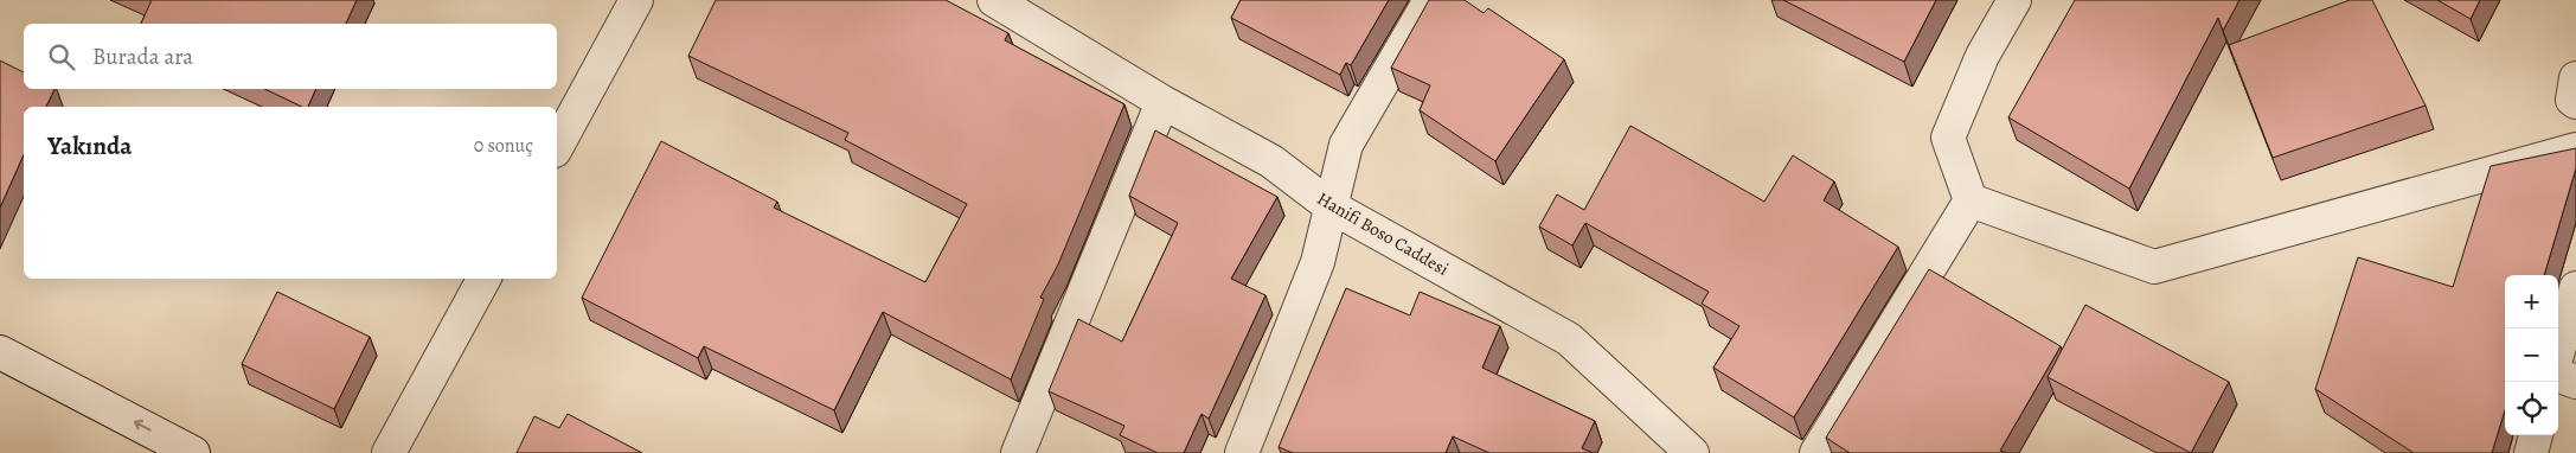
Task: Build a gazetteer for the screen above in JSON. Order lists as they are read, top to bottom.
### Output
{
  "streets": {
    "street": ["Hanifi Boso Caddesi"]
  },
  "page": {
    "search": "Burada ara",
    "heading": ["Yakında", "0 sonuç"],
    "map_buttons": ["+", "−"]
  }
}
